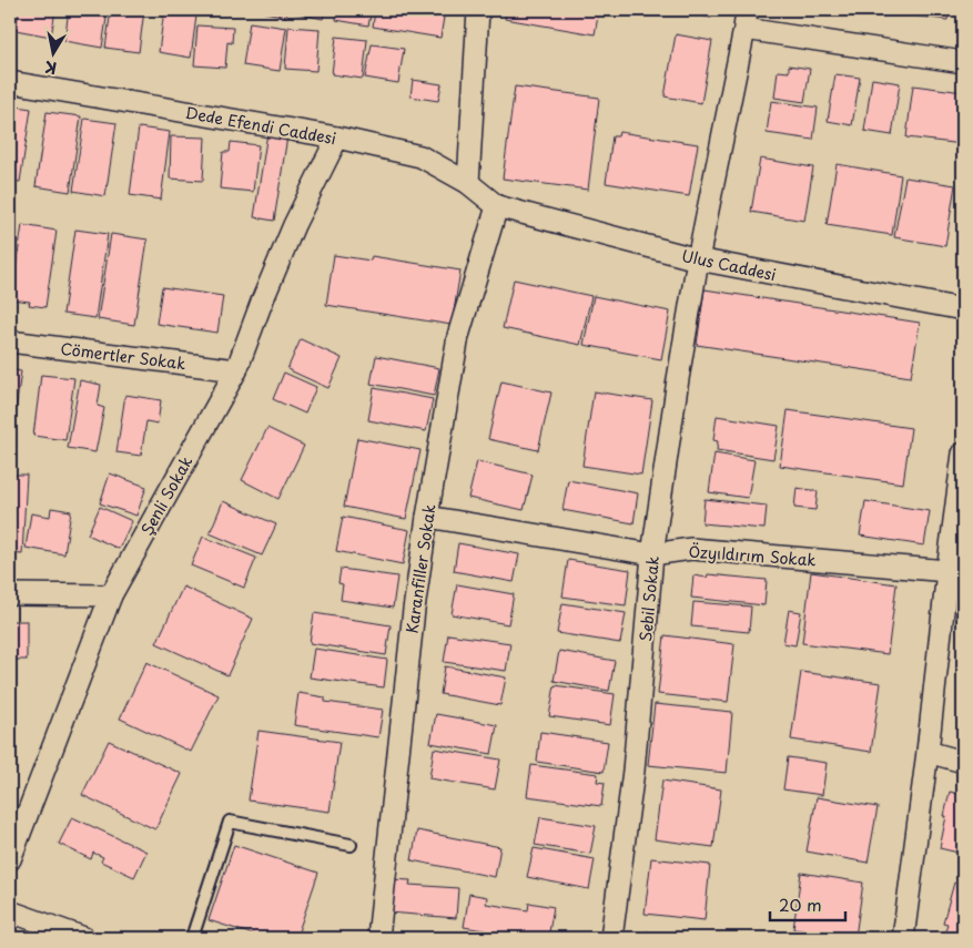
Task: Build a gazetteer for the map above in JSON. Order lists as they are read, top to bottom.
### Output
{
  "streets": {
    "street": [
      "Dede Efendi Caddesi",
      "Ulus Caddesi",
      "Cömertler Sokak",
      "Şenli Sokak",
      "Özyıldırım Sokak",
      "Karanfiller Sokak",
      "Sebil Sokak"
    ]
  },
  "crossings": [
    ["Dede Efendi Caddesi", "Ulus Caddesi"],
    ["Dede Efendi Caddesi", "Şenli Sokak"],
    ["Dede Efendi Caddesi", "Karanfiller Sokak"],
    ["Ulus Caddesi", "Karanfiller Sokak"],
    ["Ulus Caddesi", "Sebil Sokak"],
    ["Cömertler Sokak", "Şenli Sokak"],
    ["Özyıldırım Sokak", "Karanfiller Sokak"],
    ["Özyıldırım Sokak", "Sebil Sokak"]
  ],
  "scale_bar": "20 m",
  "north": "bottom"
}
